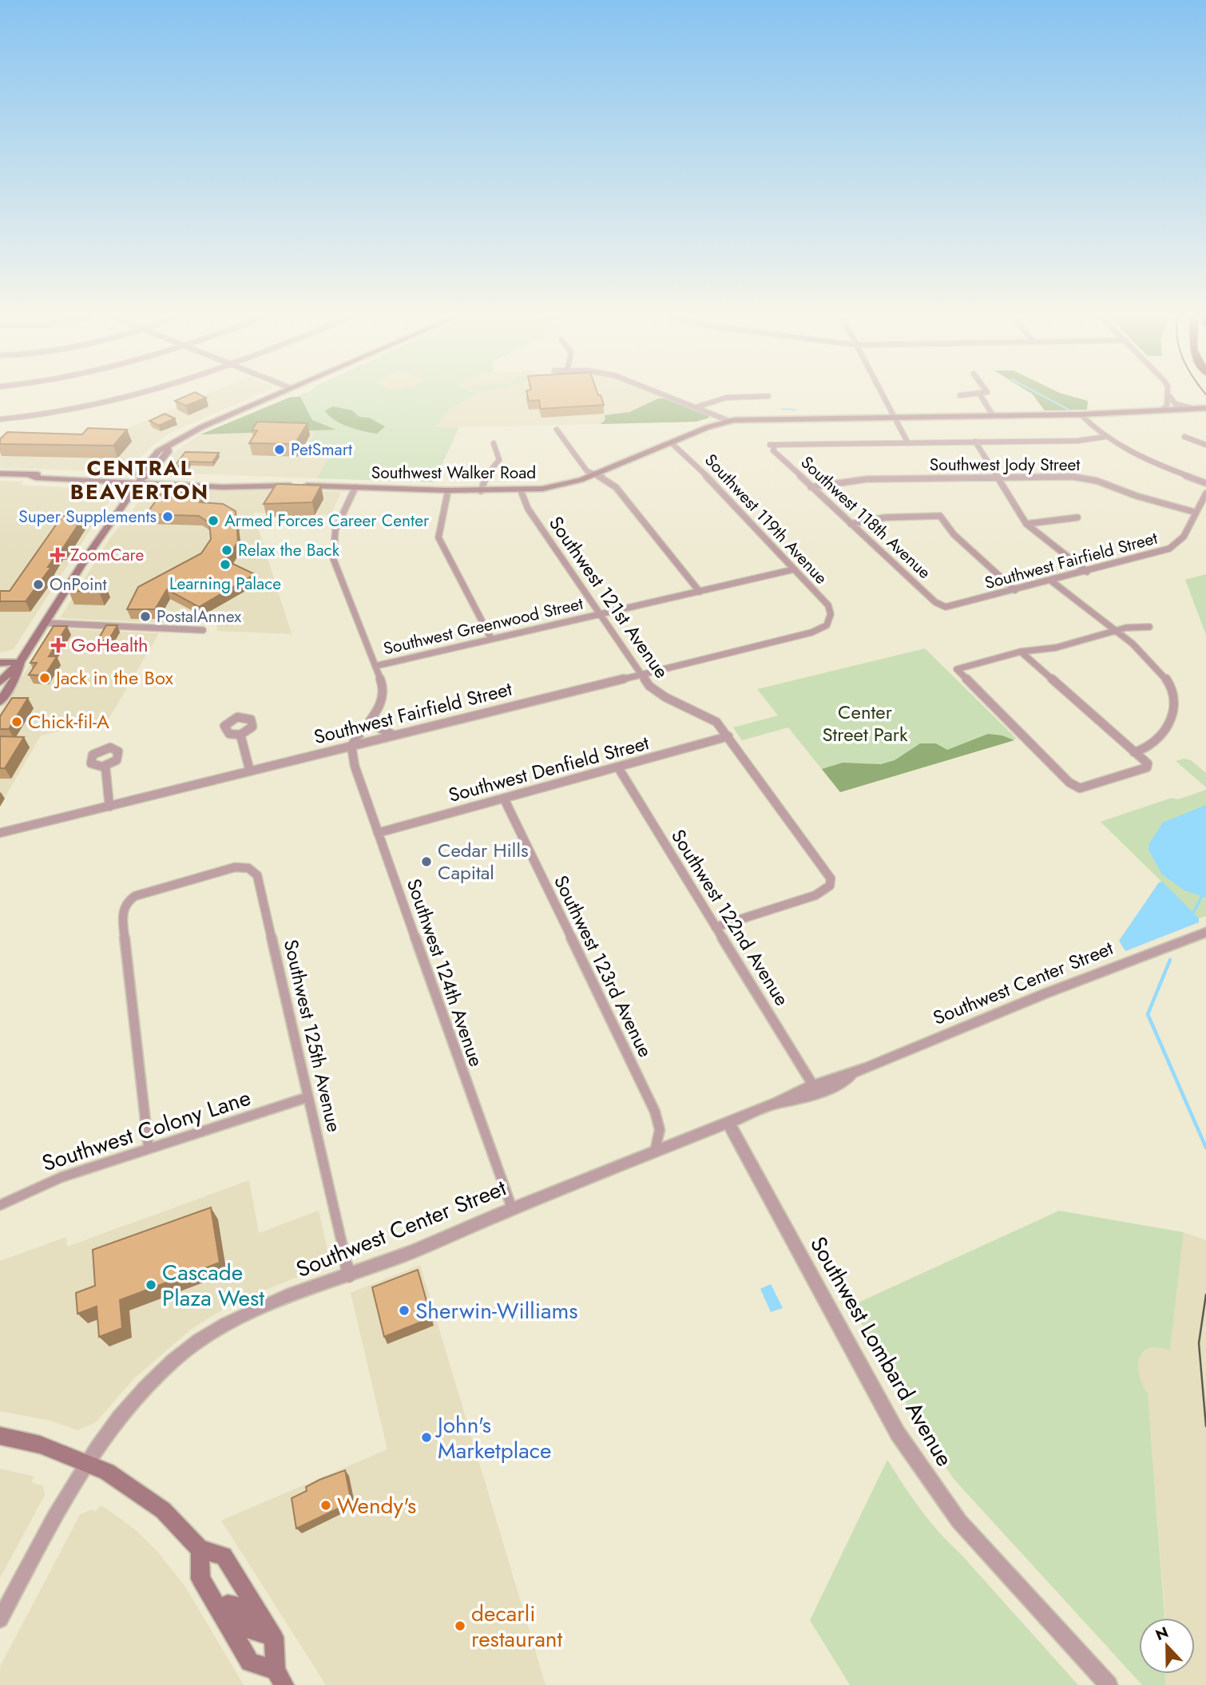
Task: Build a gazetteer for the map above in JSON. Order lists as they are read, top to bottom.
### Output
{
  "streets": {
    "main road": ["Southwest Walker Road"],
    "street": [
      "Southwest Jody Street",
      "Southwest 118th Avenue",
      "Southwest 119th Avenue",
      "Southwest Fairfield Street",
      "Southwest 121st Avenue",
      "Southwest Greenwood Street",
      "Southwest Denfield Street",
      "Southwest 122nd Avenue",
      "Southwest 123rd Avenue",
      "Southwest 124th Avenue",
      "Southwest Center Street",
      "Southwest 125th Avenue",
      "Southwest Colony Lane",
      "Southwest Lombard Avenue"
    ]
  },
  "crossings": [
    ["Southwest Jody Street", "Southwest 118th Avenue"],
    ["Southwest Jody Street", "Southwest Fairfield Street"],
    ["Southwest Walker Road", "Southwest 119th Avenue"],
    ["Southwest Walker Road", "Southwest 121st Avenue"],
    ["Southwest 118th Avenue", "Southwest Fairfield Street"],
    ["Southwest 119th Avenue", "Southwest Fairfield Street"],
    ["Southwest 119th Avenue", "Southwest Greenwood Street"],
    ["Southwest Fairfield Street", "Southwest 121st Avenue"],
    ["Southwest Fairfield Street", "Southwest 124th Avenue"],
    ["Southwest 121st Avenue", "Southwest Greenwood Street"],
    ["Southwest 121st Avenue", "Southwest Denfield Street"],
    ["Southwest 121st Avenue", "Southwest 122nd Avenue"],
    ["Southwest Denfield Street", "Southwest 122nd Avenue"],
    ["Southwest Denfield Street", "Southwest 123rd Avenue"],
    ["Southwest Denfield Street", "Southwest 124th Avenue"],
    ["Southwest 122nd Avenue", "Southwest Center Street"],
    ["Southwest 123rd Avenue", "Southwest Center Street"],
    ["Southwest 124th Avenue", "Southwest Center Street"],
    ["Southwest Center Street", "Southwest 125th Avenue"],
    ["Southwest Center Street", "Southwest Lombard Avenue"],
    ["Southwest 125th Avenue", "Southwest Colony Lane"]
  ],
  "districts": ["CENTRAL BEAVERTON"],
  "parks": ["Center Street Park"],
  "places": {
    "other": [
      "PetSmart",
      "Super Supplements",
      "Armed Forces Career Center",
      "Relax the Back",
      "Learning Palace",
      "OnPoint",
      "PostalAnnex",
      "Jack in the Box",
      "Chick-fil-A",
      "Cedar Hills Capital",
      "Cascade Plaza West",
      "Sherwin-Williams",
      "John's Marketplace",
      "Wendy's",
      "decarli restaurant"
    ],
    "health": ["ZoomCare", "GoHealth"]
  },
  "north": "top"
}
